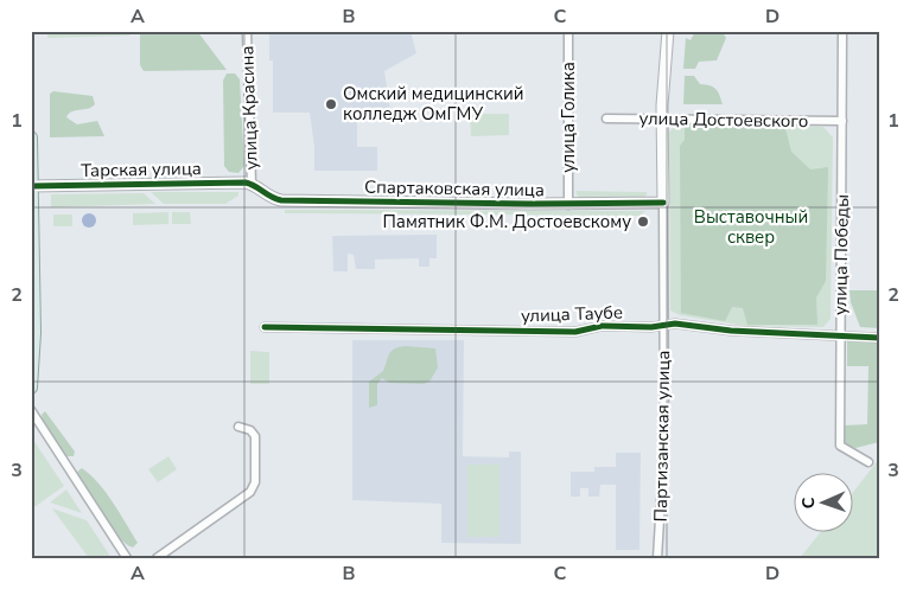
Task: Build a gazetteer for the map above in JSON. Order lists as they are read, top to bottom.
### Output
{
  "streets": {
    "street": [
      "улица Красина",
      "улица Голика",
      "улица Достоевского",
      "Тарская улица",
      "Спартаковская улица",
      "улица Победы",
      "улица Таубе",
      "Партизанская улица"
    ]
  },
  "crossings": [
    ["улица Красина", "Тарская улица"],
    ["улица Красина", "Спартаковская улица"],
    ["улица Голика", "Спартаковская улица"],
    ["улица Достоевского", "улица Победы"],
    ["улица Достоевского", "Партизанская улица"],
    ["Тарская улица", "Спартаковская улица"],
    ["Спартаковская улица", "Партизанская улица"],
    ["улица Победы", "улица Таубе"],
    ["улица Таубе", "Партизанская улица"]
  ],
  "parks": ["Выставочный сквер"],
  "places": ["Омский медицинский колледж ОмГМУ", "Памятник Ф.М. Достоевскому"],
  "north": "left",
  "grid": {
    "columns": [
      "A",
      "B",
      "C",
      "D"
    ],
    "rows": ["1", "2", "3"]
  }
}
